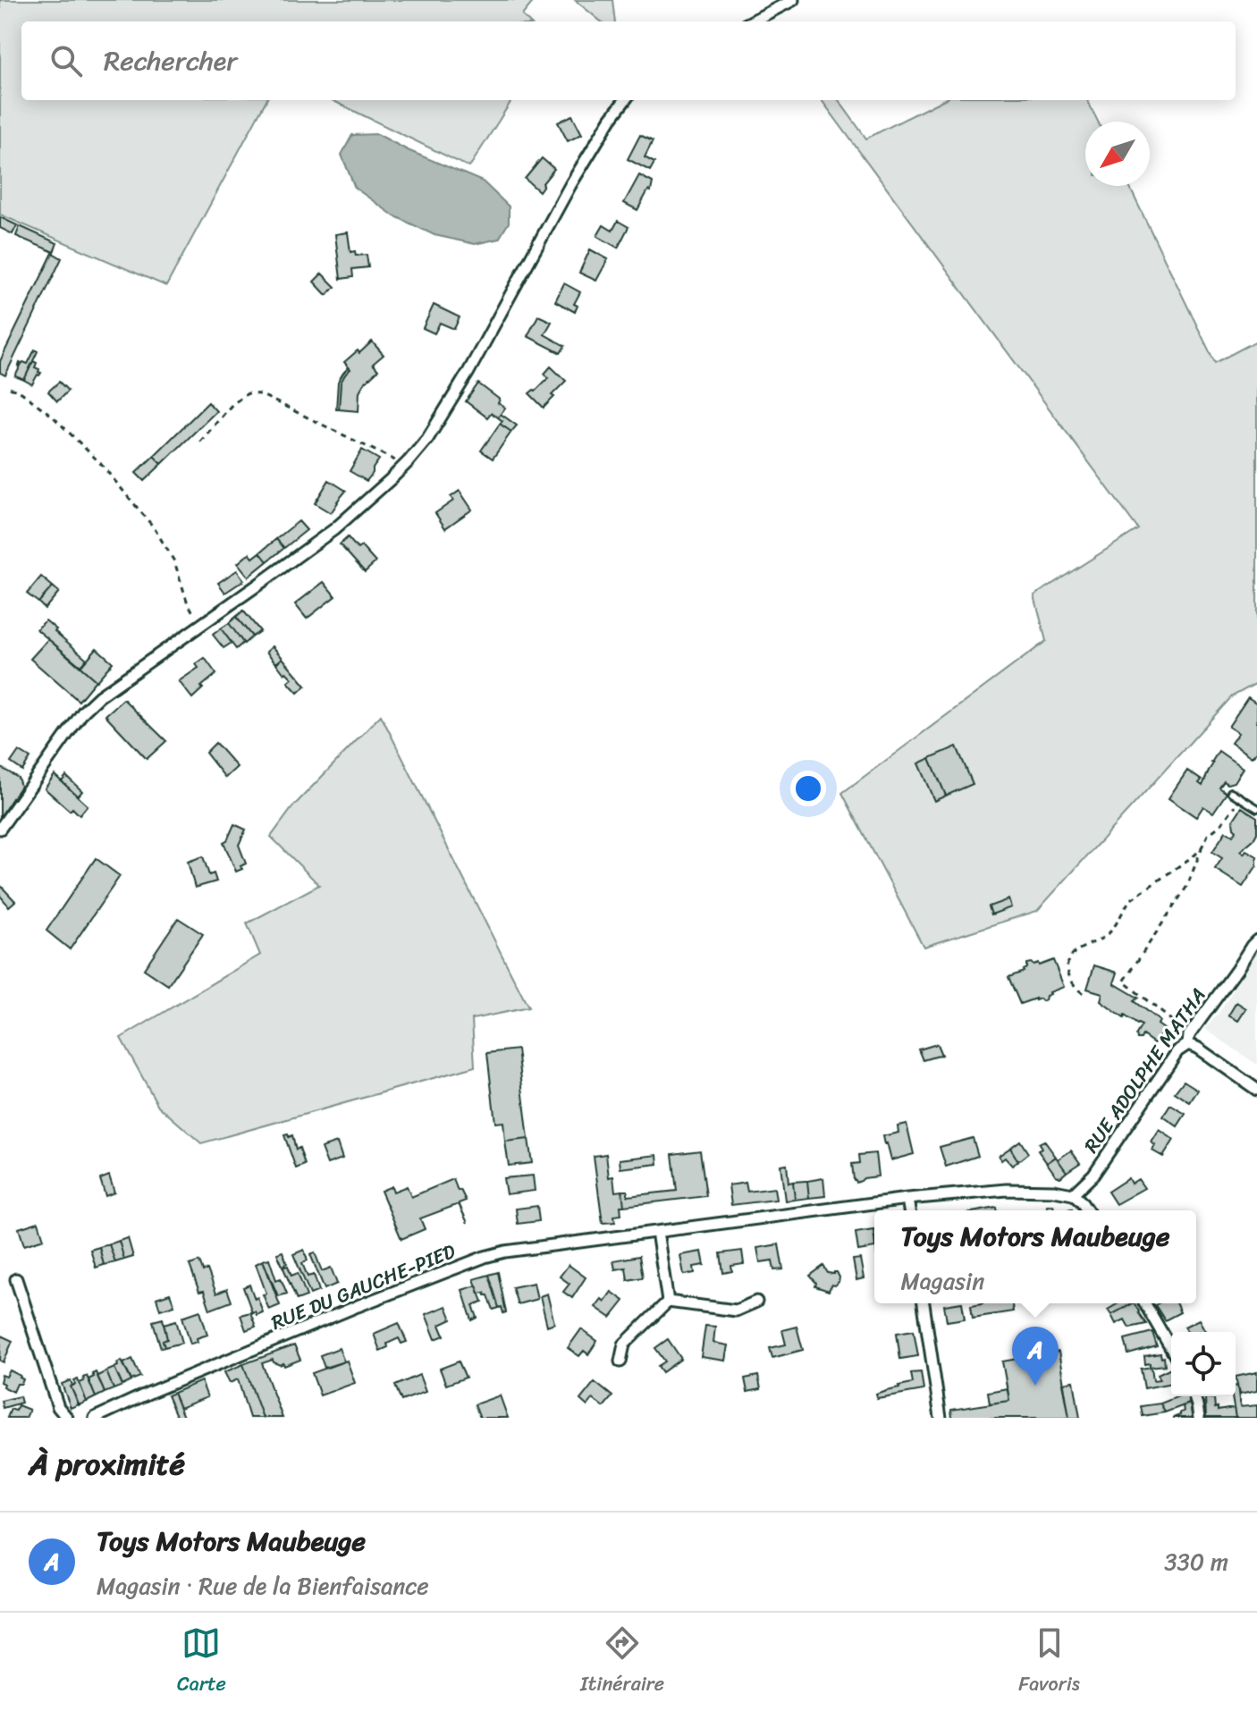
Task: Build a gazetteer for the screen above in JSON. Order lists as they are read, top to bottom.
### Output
{
  "streets": {
    "street": ["RUE ADOLPHE MATHA", "RUE DU GAUCHE-PIED"]
  },
  "crossings": [
    ["RUE ADOLPHE MATHA", "RUE DU GAUCHE-PIED"]
  ],
  "north": "bottom left",
  "page": {
    "search": "Rechercher",
    "popup": ["Toys Motors Maubeuge", "Magasin"],
    "pins": "A",
    "heading": "À proximité",
    "list": [
      {
        "mark": "A",
        "name": "Toys Motors Maubeuge",
        "note": "Magasin · Rue de la Bienfaisance",
        "value": "330 m"
      }
    ],
    "nav": ["Carte", "Itinéraire", "Favoris"]
  }
}
